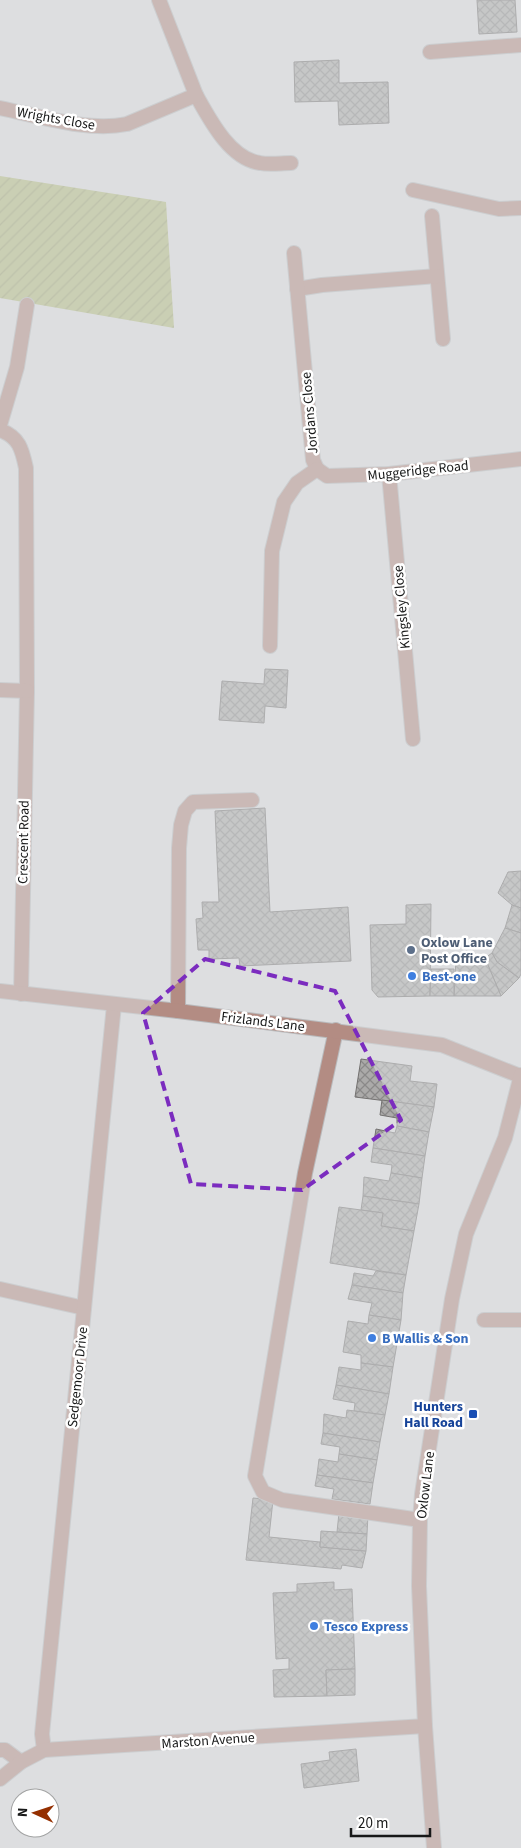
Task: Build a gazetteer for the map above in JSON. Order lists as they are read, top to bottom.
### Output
{
  "streets": {
    "street": [
      "Wrights Close",
      "Jordans Close",
      "Muggeridge Road",
      "Kingsley Close",
      "Crescent Road",
      "Frizlands Lane",
      "Sedgemoor Drive",
      "Oxlow Lane",
      "Marston Avenue"
    ]
  },
  "crossings": [
    ["Jordans Close", "Muggeridge Road"],
    ["Muggeridge Road", "Kingsley Close"],
    ["Crescent Road", "Frizlands Lane"],
    ["Frizlands Lane", "Sedgemoor Drive"],
    ["Frizlands Lane", "Oxlow Lane"],
    ["Sedgemoor Drive", "Marston Avenue"],
    ["Oxlow Lane", "Marston Avenue"]
  ],
  "places": {
    "other": [
      "Oxlow Lane Post Office",
      "Best-one",
      "B Wallis & Son",
      "Tesco Express"
    ],
    "transit": ["Hunters Hall Road"]
  },
  "scale_bar": "20 m",
  "north": "left"
}
